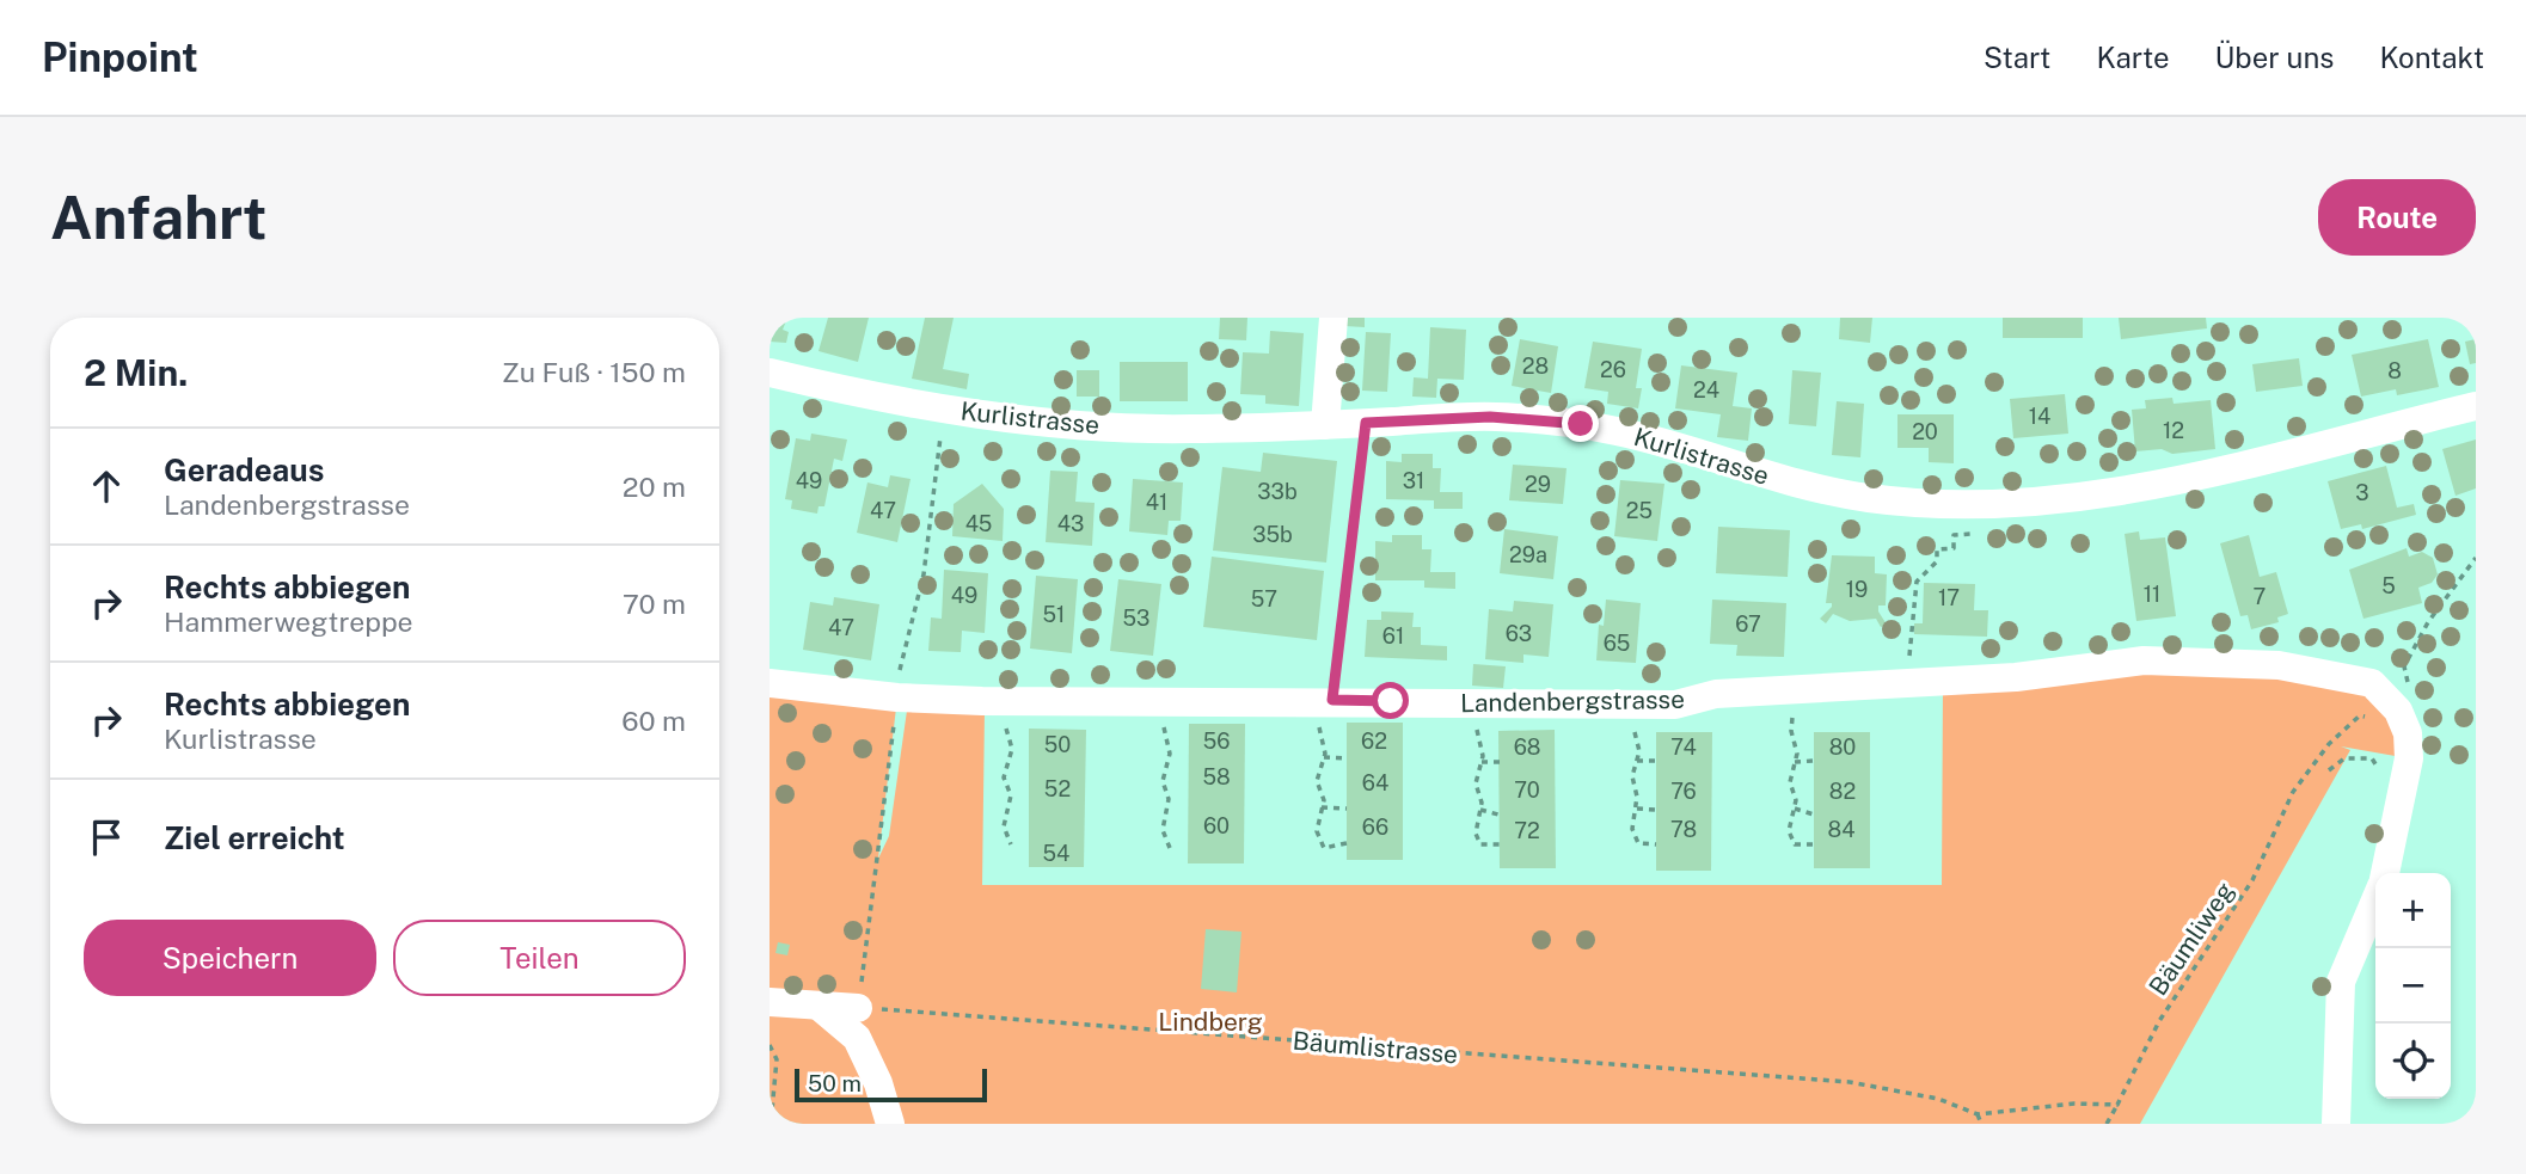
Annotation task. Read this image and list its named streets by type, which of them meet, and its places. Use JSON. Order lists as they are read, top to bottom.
{
  "streets": {
    "street": ["Kurlistrasse", "Landenbergstrasse"],
    "path": ["Bäumliweg", "Bäumlistrasse"]
  },
  "parks": ["Lindberg"],
  "house_numbers": [
    "28",
    "26",
    "8",
    "24",
    "14",
    "12",
    "20",
    "49",
    "31",
    "29",
    "33b",
    "3",
    "41",
    "47",
    "25",
    "45",
    "43",
    "35b",
    "29a",
    "5",
    "19",
    "11",
    "49",
    "7",
    "17",
    "57",
    "51",
    "53",
    "67",
    "47",
    "63",
    "61",
    "65",
    "56",
    "62",
    "50",
    "68",
    "74",
    "80",
    "58",
    "64",
    "52",
    "70",
    "76",
    "82",
    "60",
    "66",
    "78",
    "84",
    "72",
    "54"
  ],
  "scale_bar": "50 m",
  "page": {
    "header": "Pinpoint",
    "nav": [
      "Start",
      "Karte",
      "Über uns",
      "Kontakt"
    ],
    "buttons": [
      "Route",
      ["Speichern", "Teilen"]
    ],
    "title": "Anfahrt",
    "heading": ["2 Min.", "Zu Fuß · 150 m"],
    "list": [
      ["Geradeaus", "Landenbergstrasse", "20 m"],
      ["Rechts abbiegen", "Hammerwegtreppe", "70 m"],
      ["Rechts abbiegen", "Kurlistrasse", "60 m"],
      "Ziel erreicht"
    ],
    "map_buttons": ["+", "−"],
    "scale": "50 m"
  }
}
